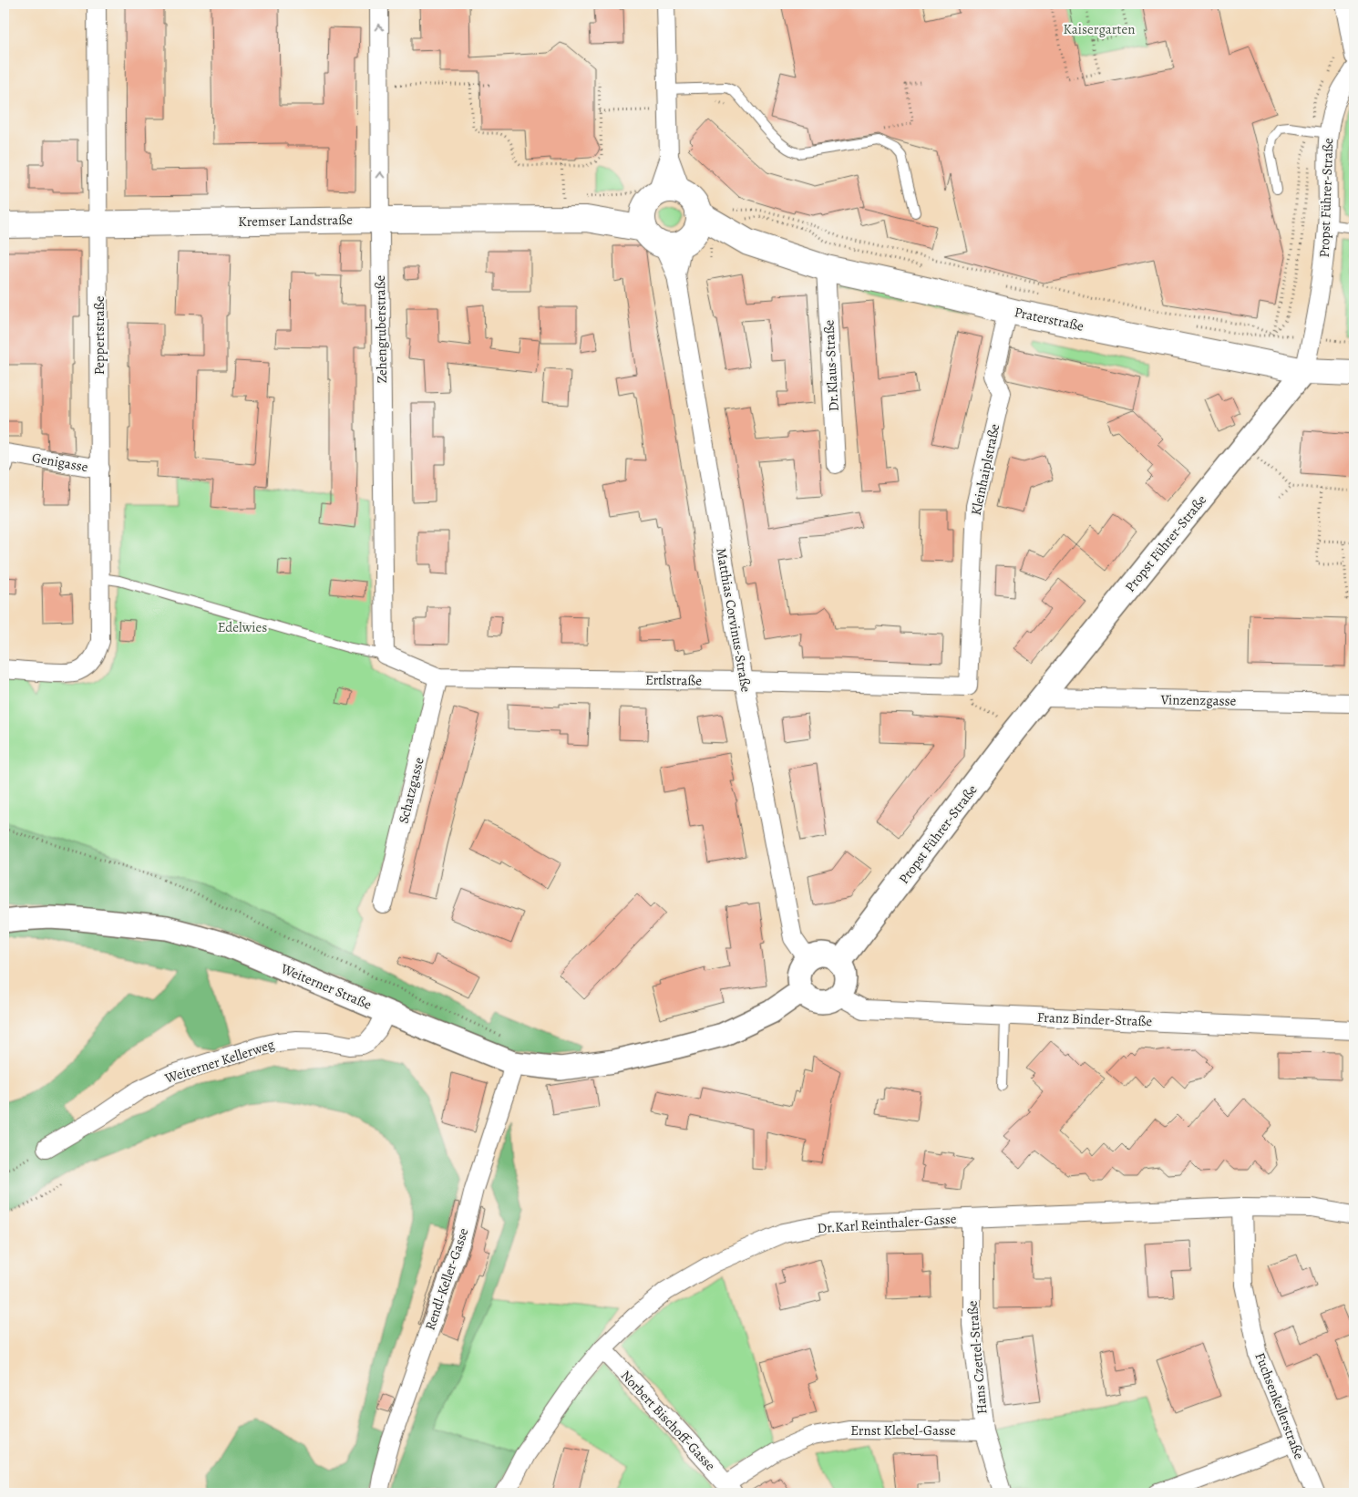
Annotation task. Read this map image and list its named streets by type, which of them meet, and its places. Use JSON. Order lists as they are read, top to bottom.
{
  "streets": {
    "main road": ["Kremser Landstraße", "Praterstraße"],
    "street": [
      "Propst Führer-Straße",
      "Zehengruberstraße",
      "Peppertstraße",
      "Dr.Klaus-Straße",
      "Genigasse",
      "Kleinhaiplstraße",
      "Matthias Corvinus-Straße",
      "Ertlstraße",
      "Vinzenzgasse",
      "Schatzgasse",
      "Weiterner Straße",
      "Franz Binder-Straße",
      "Weiterner Kellerweg",
      "Dr.Karl Reinthaler-Gasse",
      "Rendl-Keller-Gasse",
      "Hans Czettel-Straße",
      "Fuchsenkellerstraße",
      "Norbert Bischoff-Gasse",
      "Ernst Klebel-Gasse"
    ]
  },
  "crossings": [
    ["Propst Führer-Straße", "Praterstraße"],
    ["Propst Führer-Straße", "Matthias Corvinus-Straße"],
    ["Propst Führer-Straße", "Vinzenzgasse"],
    ["Propst Führer-Straße", "Weiterner Straße"],
    ["Propst Führer-Straße", "Franz Binder-Straße"],
    ["Kremser Landstraße", "Praterstraße"],
    ["Kremser Landstraße", "Zehengruberstraße"],
    ["Kremser Landstraße", "Peppertstraße"],
    ["Kremser Landstraße", "Matthias Corvinus-Straße"],
    ["Praterstraße", "Dr.Klaus-Straße"],
    ["Praterstraße", "Kleinhaiplstraße"],
    ["Praterstraße", "Matthias Corvinus-Straße"],
    ["Zehengruberstraße", "Ertlstraße"],
    ["Peppertstraße", "Genigasse"],
    ["Kleinhaiplstraße", "Ertlstraße"],
    ["Matthias Corvinus-Straße", "Ertlstraße"],
    ["Matthias Corvinus-Straße", "Weiterner Straße"],
    ["Matthias Corvinus-Straße", "Franz Binder-Straße"],
    ["Ertlstraße", "Schatzgasse"],
    ["Weiterner Straße", "Franz Binder-Straße"],
    ["Weiterner Straße", "Weiterner Kellerweg"],
    ["Weiterner Straße", "Rendl-Keller-Gasse"],
    ["Dr.Karl Reinthaler-Gasse", "Hans Czettel-Straße"],
    ["Dr.Karl Reinthaler-Gasse", "Fuchsenkellerstraße"],
    ["Dr.Karl Reinthaler-Gasse", "Norbert Bischoff-Gasse"],
    ["Hans Czettel-Straße", "Ernst Klebel-Gasse"],
    ["Norbert Bischoff-Gasse", "Ernst Klebel-Gasse"]
  ],
  "parks": ["Kaisergarten", "Edelwies"]
}
